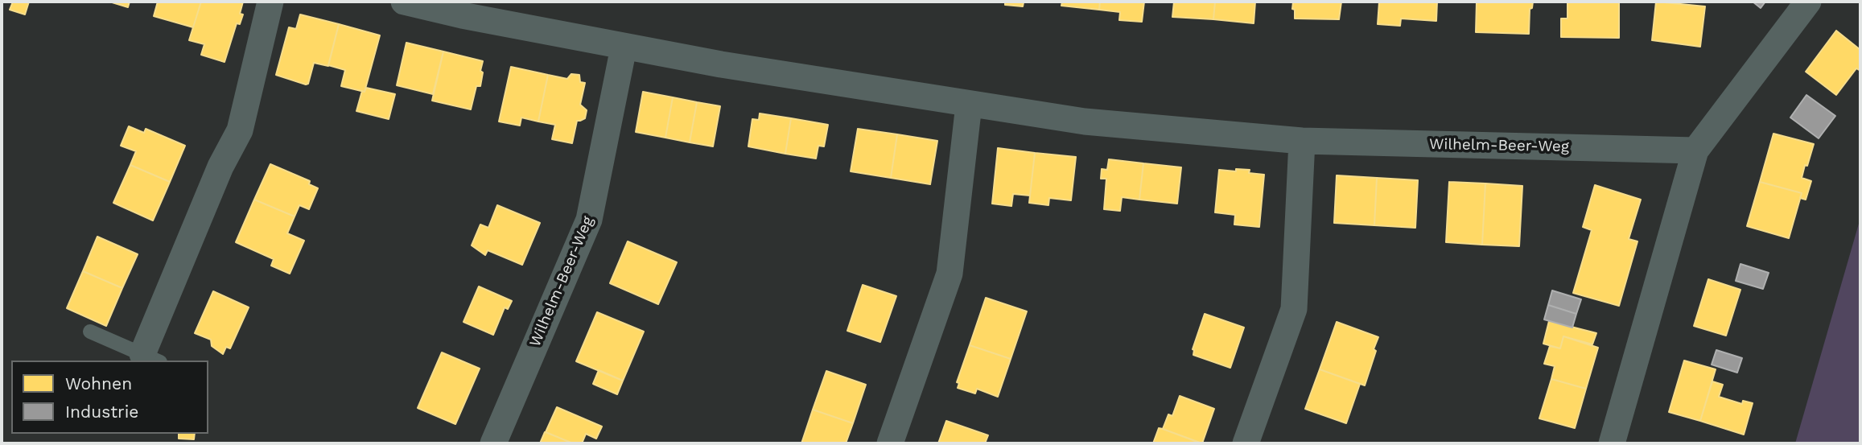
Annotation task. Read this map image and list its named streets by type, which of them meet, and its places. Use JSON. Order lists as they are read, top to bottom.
{
  "streets": {
    "street": ["Wilhelm-Beer-Weg"]
  },
  "legend": ["Wohnen", "Industrie"]
}
